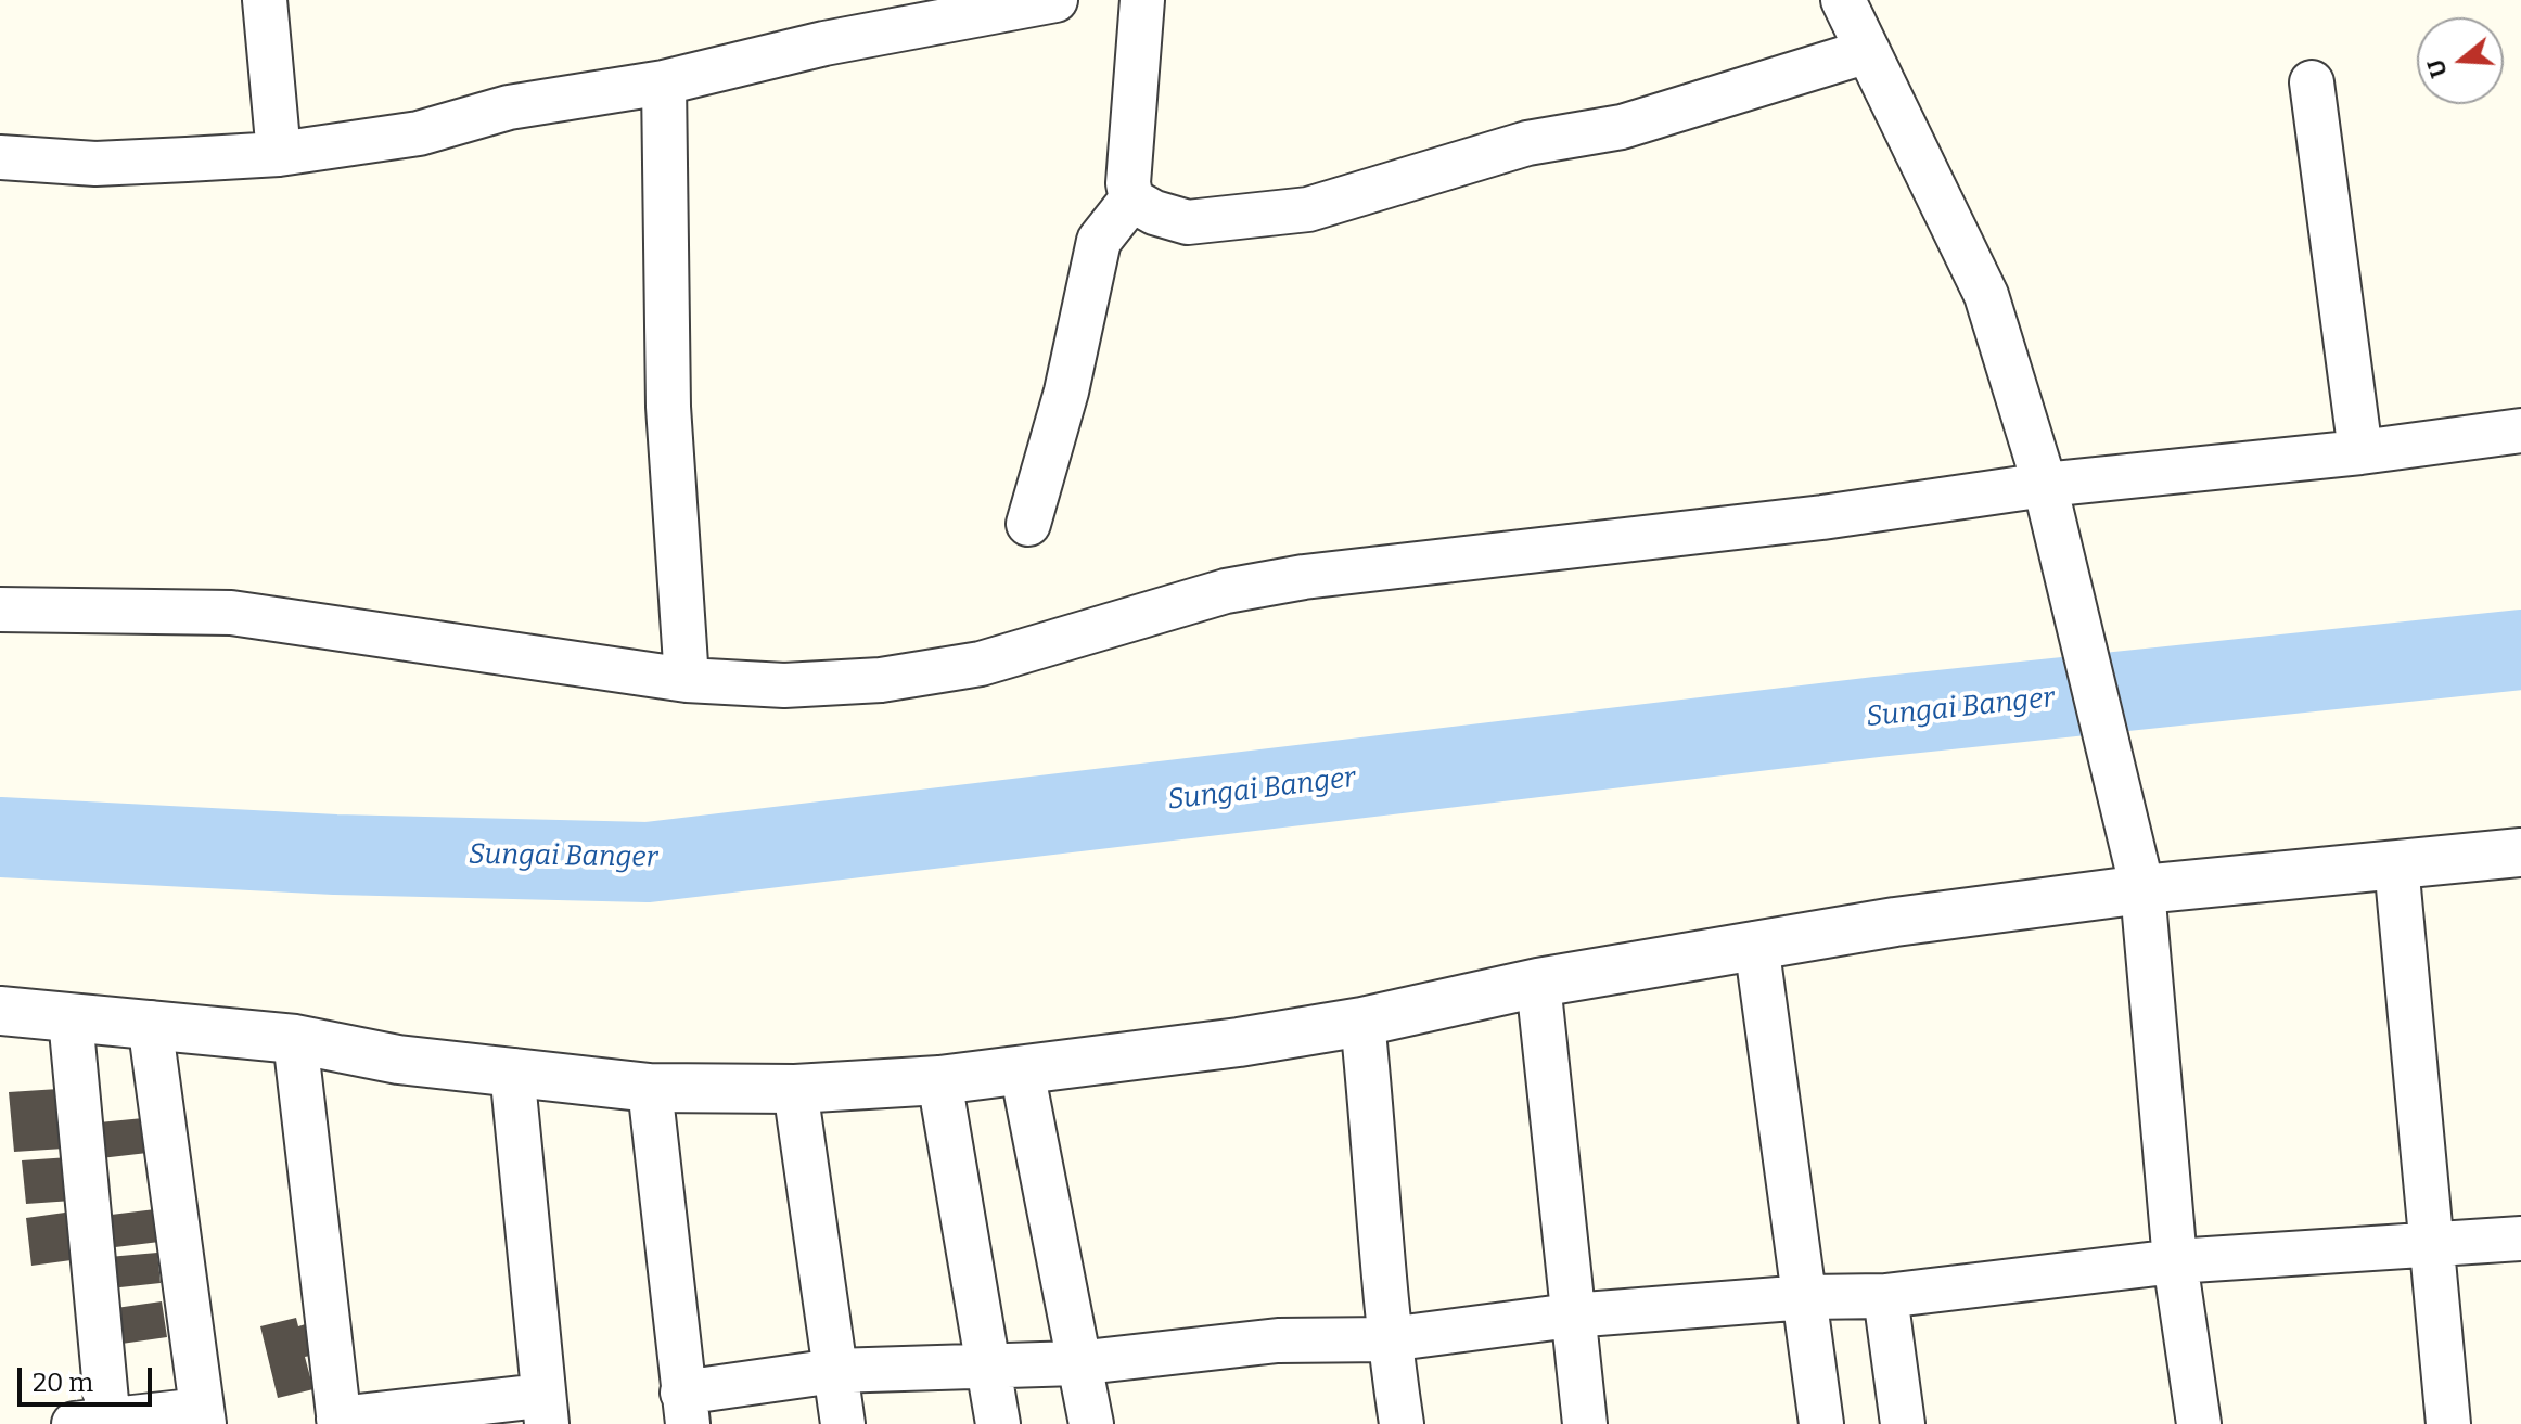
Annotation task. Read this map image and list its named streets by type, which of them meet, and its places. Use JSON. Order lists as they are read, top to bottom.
{
  "water": ["Sungai Banger"],
  "scale_bar": "20 m",
  "north": "left"
}
